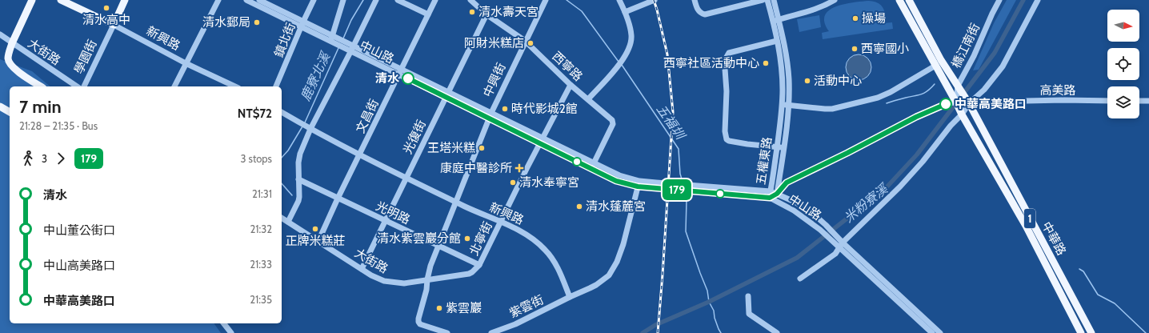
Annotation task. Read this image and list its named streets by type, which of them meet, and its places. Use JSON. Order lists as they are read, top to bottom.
{
  "streets": {
    "main road": [
      "新興路",
      "學園街",
      "1",
      "中華路"
    ],
    "street": [
      "鎮北街",
      "橋江南街",
      "大街路",
      "中山路",
      "西寧路",
      "中興街",
      "高美路",
      "文昌街",
      "光復街",
      "五權東路",
      "光明路",
      "北寧街",
      "紫雲街"
    ]
  },
  "crossings": [
    ["新興路", "學園街"],
    ["新興路", "中興街"],
    ["新興路", "文昌街"],
    ["新興路", "光復街"],
    ["新興路", "北寧街"],
    ["新興路", "紫雲街"],
    ["鎮北街", "中山路"],
    ["橋江南街", "高美路"],
    ["橋江南街", "1"],
    ["大街路", "中興街"],
    ["大街路", "文昌街"],
    ["大街路", "光復街"],
    ["大街路", "光明路"],
    ["大街路", "北寧街"],
    ["中山路", "西寧路"],
    ["中山路", "中興街"],
    ["中山路", "高美路"],
    ["中山路", "文昌街"],
    ["中山路", "光復街"],
    ["中山路", "五權東路"],
    ["中山路", "北寧街"],
    ["西寧路", "中興街"],
    ["西寧路", "光復街"],
    ["西寧路", "北寧街"],
    ["中興街", "光明路"],
    ["高美路", "五權東路"],
    ["高美路", "1"],
    ["高美路", "中華路"],
    ["文昌街", "光明路"],
    ["光復街", "光明路"],
    ["光明路", "北寧街"],
    ["1", "中華路"]
  ],
  "water": ["鹿寮北溪", "五福圳", "米粉寮溪"],
  "places": {
    "other": [
      "清水高中",
      "清水壽天宮",
      "操場",
      "清水郵局",
      "阿財米糕店",
      "西寧國小",
      "西寧社區活動中心",
      "清水",
      "活動中心",
      "中華高美路口",
      "時代影城2館",
      "王塔米糕",
      "清水奉寧宮",
      "清水蓬麓宮",
      "正牌米糕莊",
      "清水紫雲巖分館",
      "紫雲巖"
    ],
    "health": ["康庭中醫診所"]
  },
  "lines": ["bus line 179"],
  "north": "right",
  "page": {
    "on_map": "179",
    "heading": ["7 min", "21:28 – 21:35 · Bus", "NT$72"],
    "legs": ["3", "179", "3 stops"],
    "list": [
      {
        "name": "清水",
        "value": "21:31"
      },
      {
        "name": "中山董公街口",
        "value": "21:32"
      },
      {
        "name": "中山高美路口",
        "value": "21:33"
      },
      {
        "name": "中華高美路口",
        "value": "21:35"
      }
    ]
  }
}
